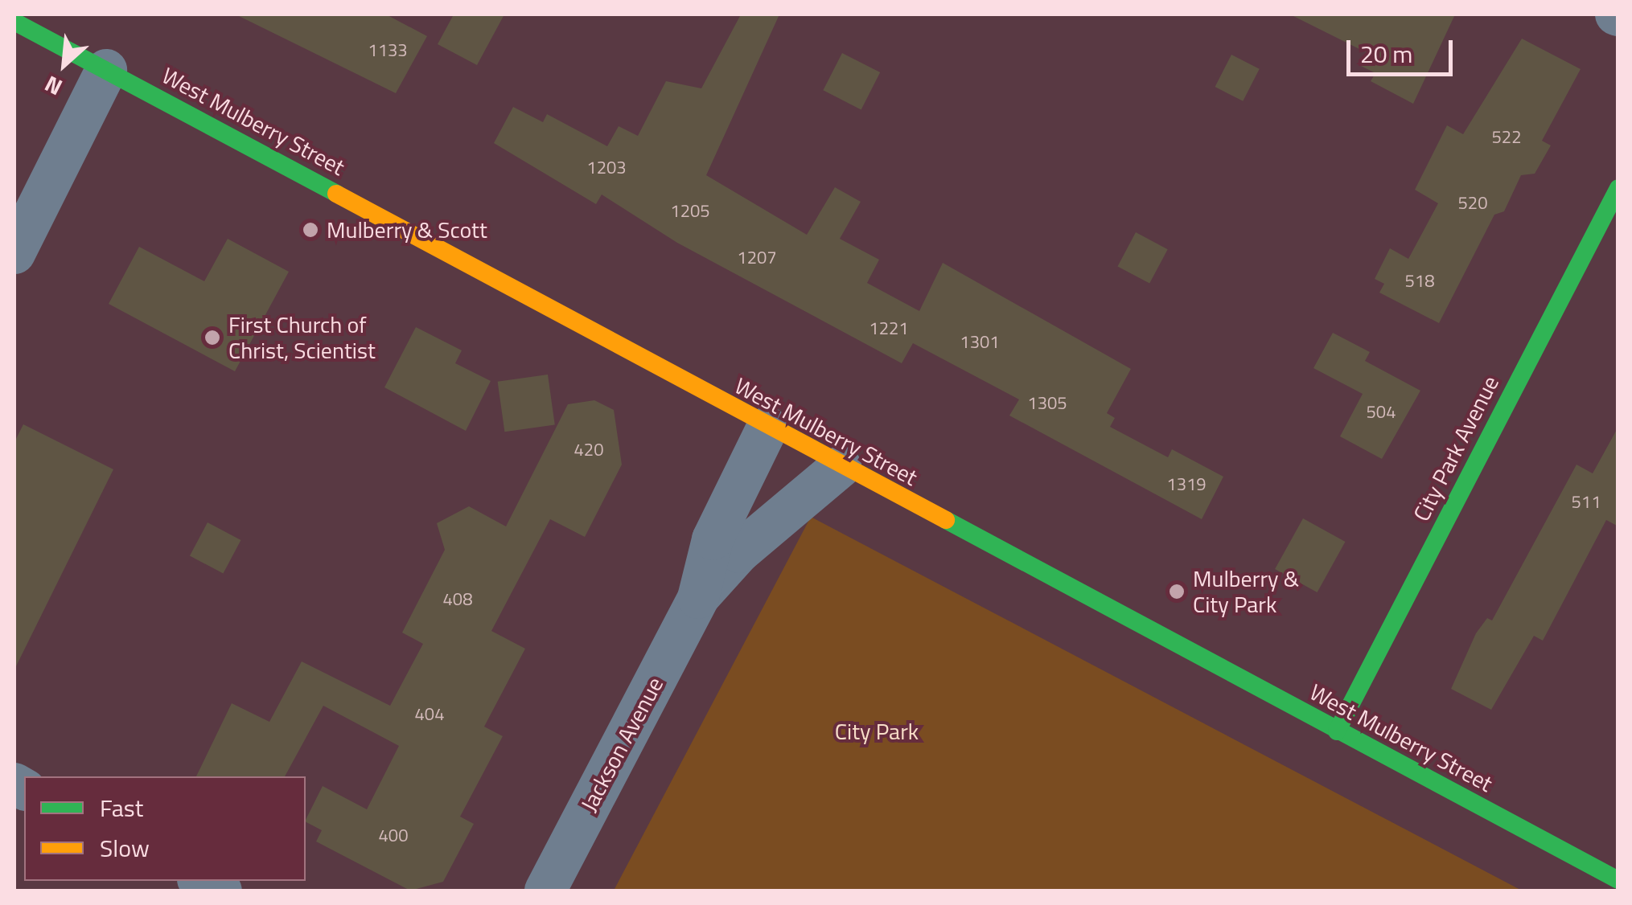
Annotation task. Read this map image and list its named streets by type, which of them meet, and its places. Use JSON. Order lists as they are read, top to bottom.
{
  "streets": {
    "main road": ["West Mulberry Street", "City Park Avenue"],
    "street": ["Jackson Avenue"]
  },
  "crossings": [
    ["West Mulberry Street", "City Park Avenue"],
    ["West Mulberry Street", "Jackson Avenue"]
  ],
  "parks": ["City Park"],
  "places": ["Mulberry & Scott", "First Church of Christ, Scientist", "Mulberry & City Park"],
  "house_numbers": [
    "1133",
    "522",
    "1203",
    "520",
    "1205",
    "1207",
    "518",
    "1221",
    "1301",
    "1305",
    "504",
    "420",
    "1319",
    "511",
    "408",
    "404",
    "400"
  ],
  "legend": ["Fast", "Slow"],
  "scale_bar": "20 m",
  "north": "bottom left"
}
